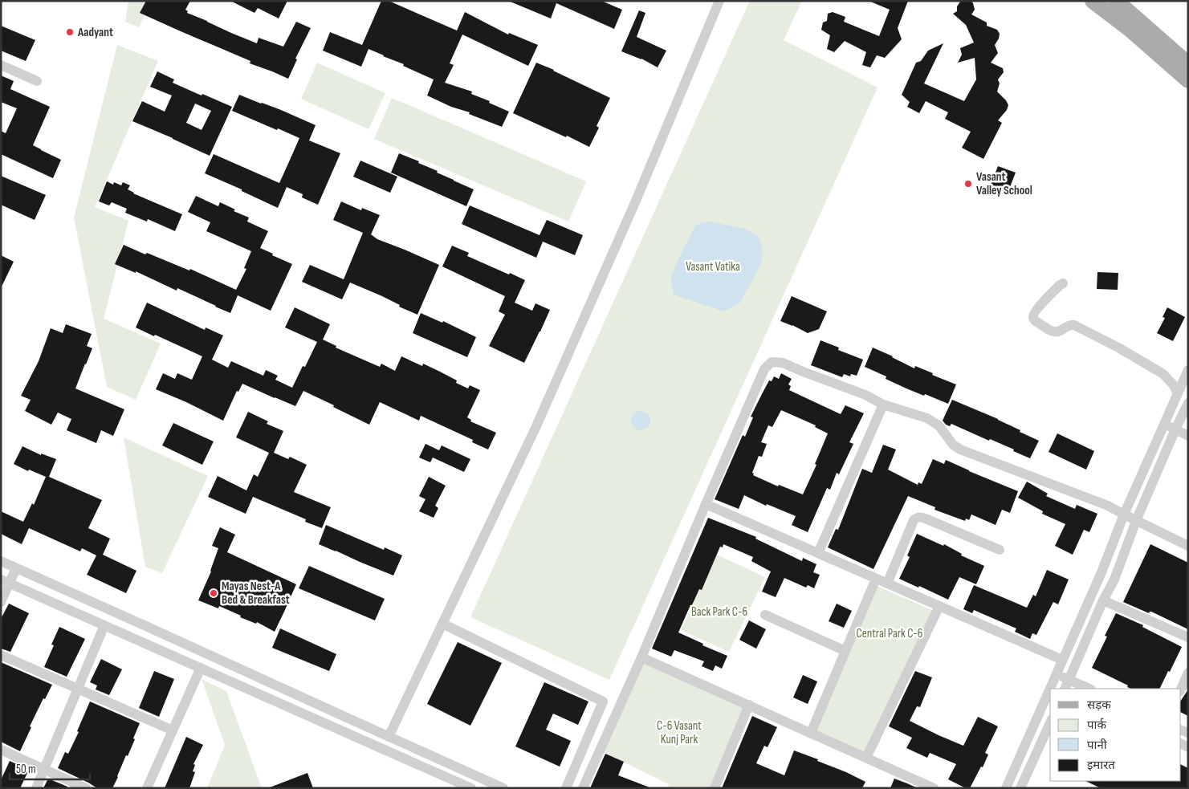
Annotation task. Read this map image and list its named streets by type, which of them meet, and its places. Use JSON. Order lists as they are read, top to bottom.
{
  "parks": [
    "Vasant Vatika",
    "Back Park C-6",
    "Central Park C-6",
    "C-6 Vasant Kunj Park"
  ],
  "places": ["Aadyant", "Vasant Valley School", "Mayas Nest-A Bed & Breakfast"],
  "legend": [
    "सड़क",
    "पार्क",
    "पानी",
    "इमारत"
  ],
  "scale_bar": "50 m"
}
